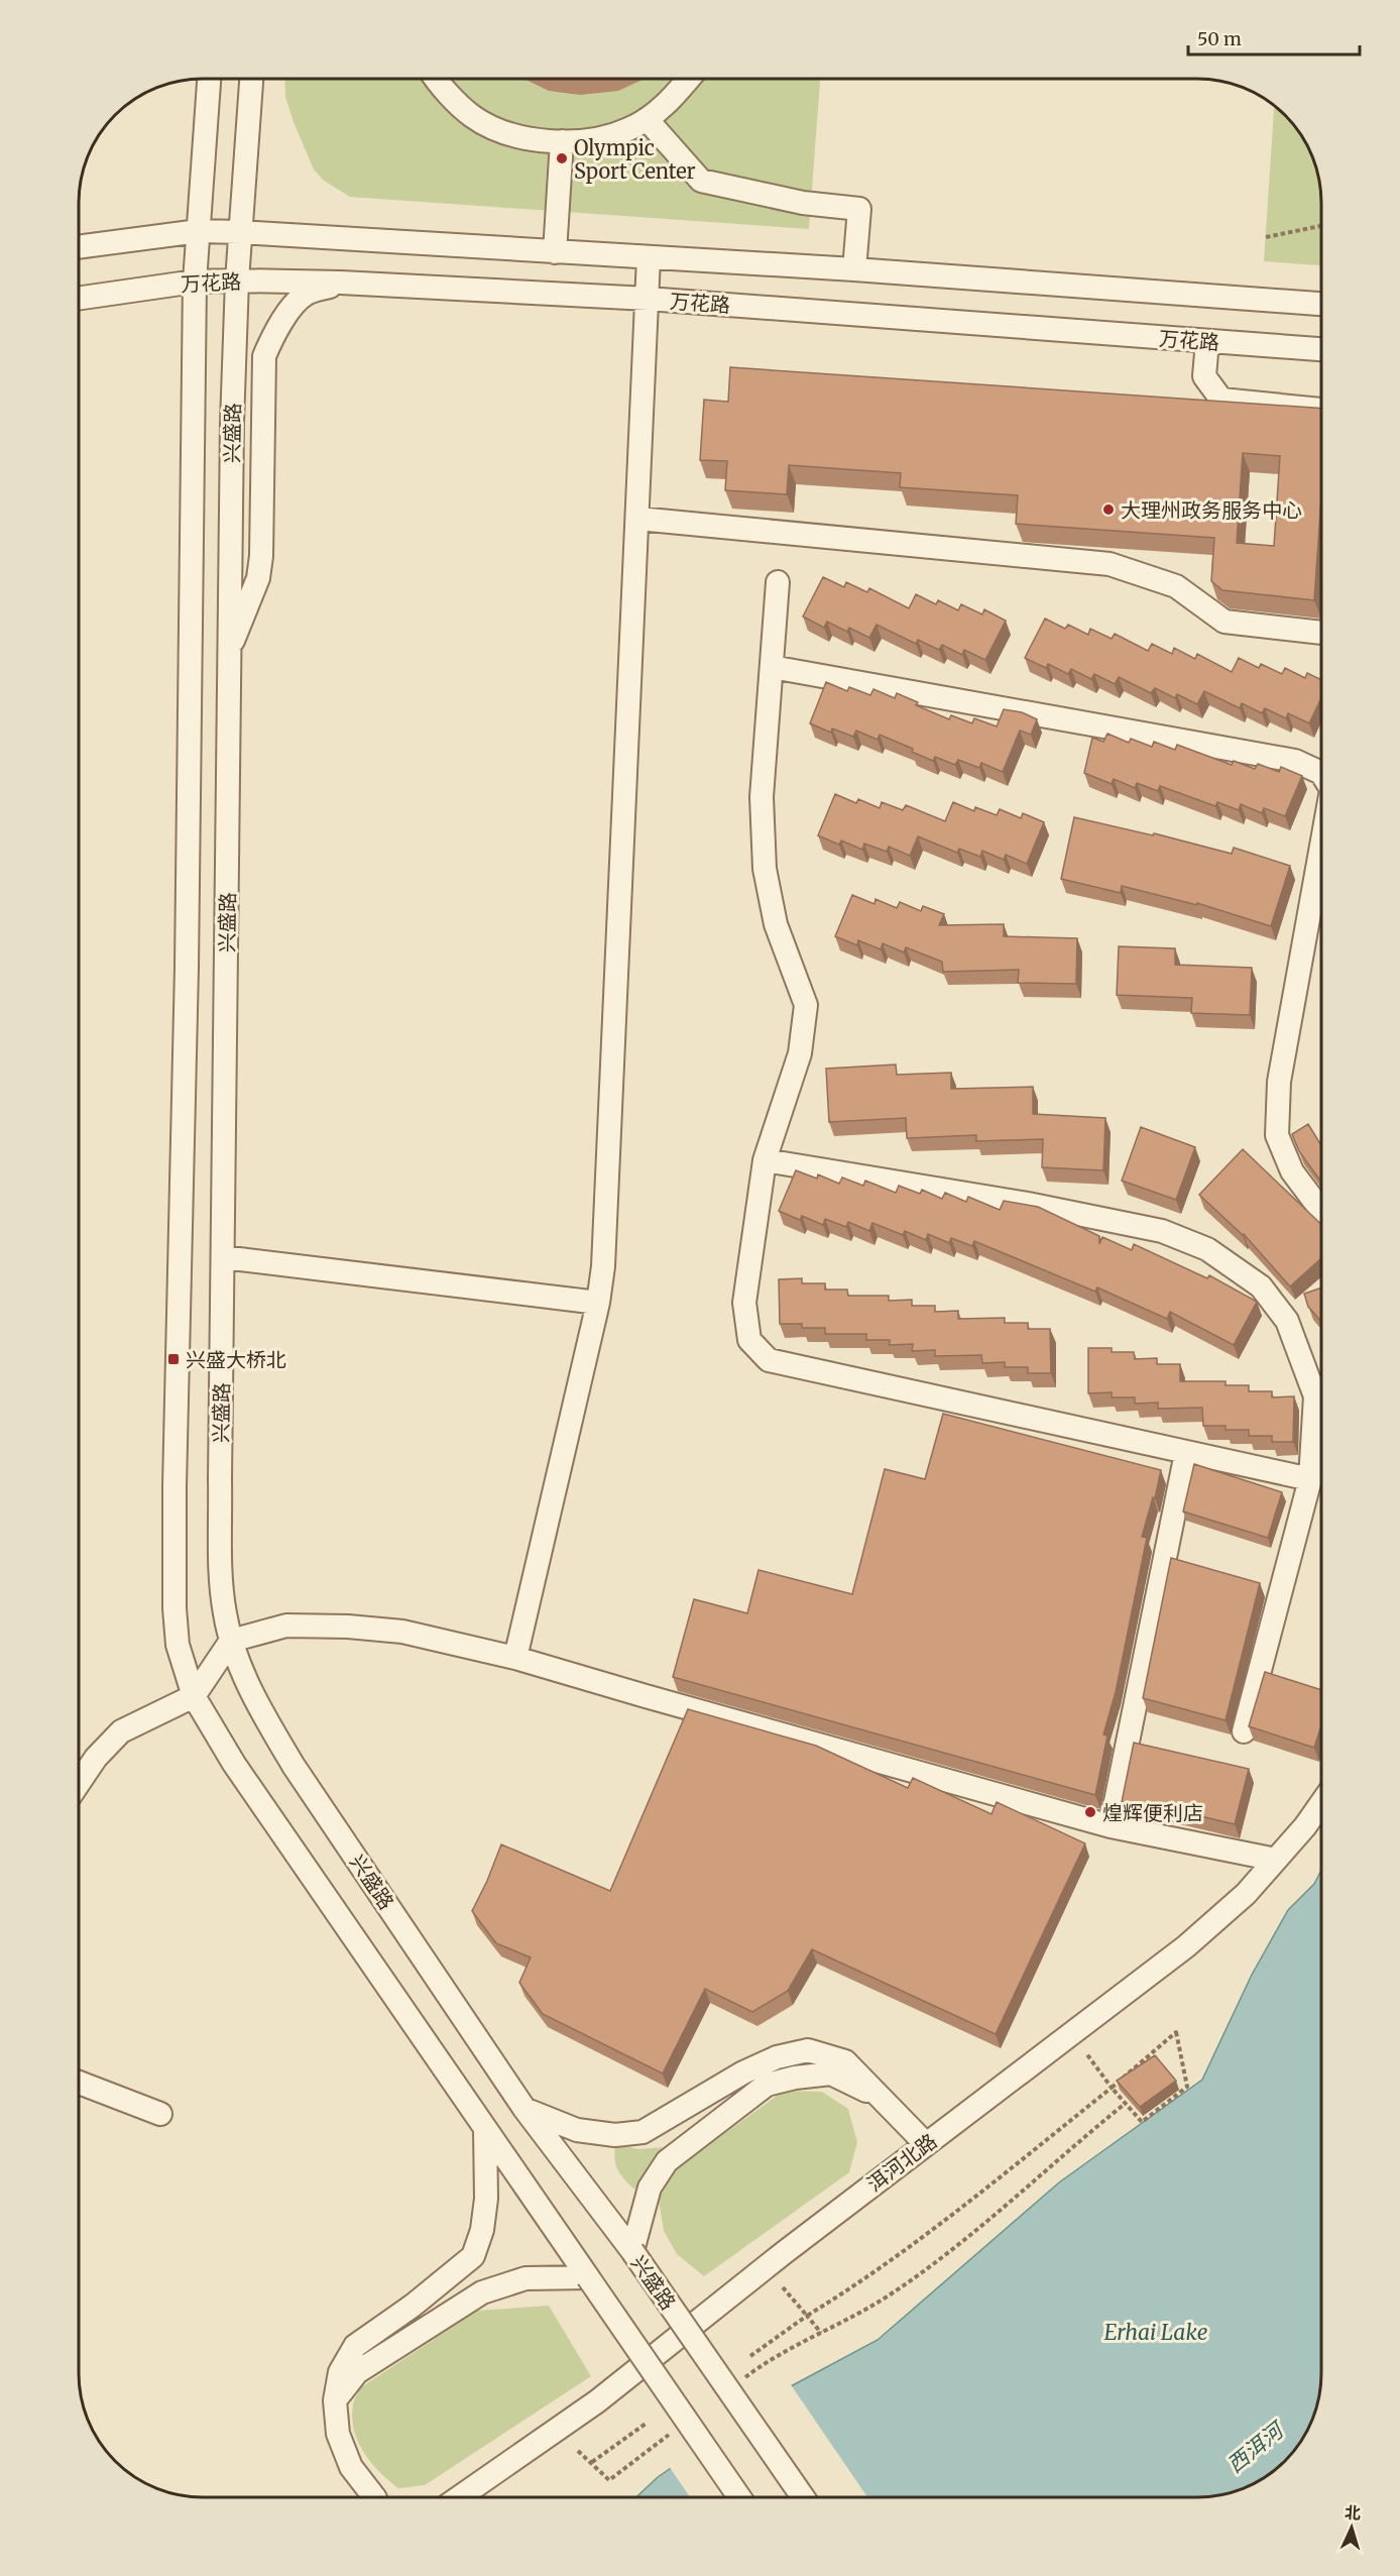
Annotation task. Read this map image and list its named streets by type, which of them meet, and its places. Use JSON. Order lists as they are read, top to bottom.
{
  "streets": {
    "street": ["万花路", "兴盛路", "洱河北路"]
  },
  "crossings": [
    ["万花路", "兴盛路"]
  ],
  "water": ["Erhai Lake", "西洱河"],
  "places": {
    "other": ["Olympic Sport Center", "大理州政务服务中心", "煌辉便利店"],
    "transit": ["兴盛大桥北"]
  },
  "scale_bar": "50 m",
  "north": "top"
}
